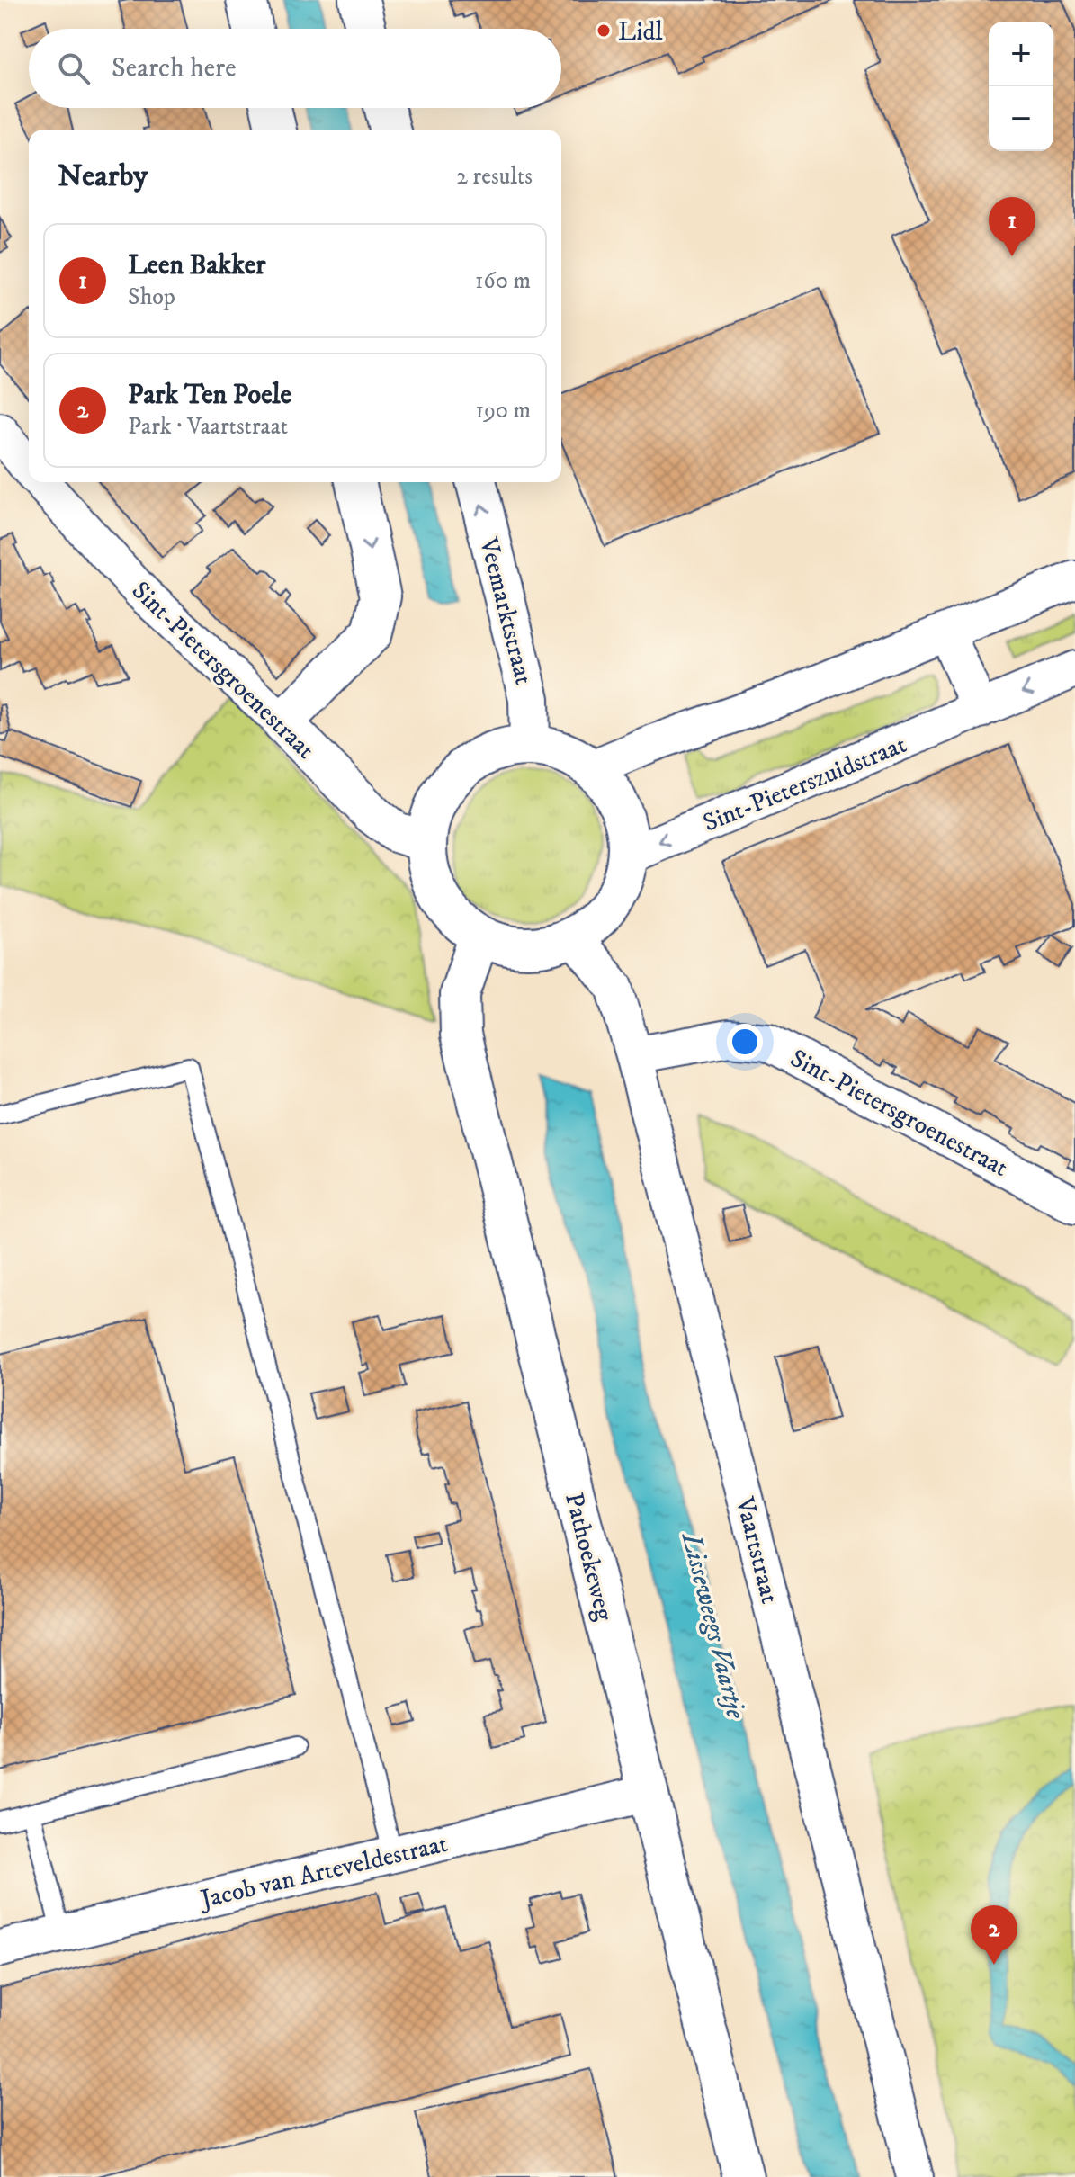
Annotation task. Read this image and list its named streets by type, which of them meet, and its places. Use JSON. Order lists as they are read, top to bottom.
{
  "streets": {
    "main road": ["Veemarktstraat", "Sint-Pietersgroenestraat", "Pathoekeweg"],
    "street": ["Sint-Pieterszuidstraat", "Vaartstraat", "Jacob van Arteveldestraat"]
  },
  "crossings": [
    ["Veemarktstraat", "Sint-Pietersgroenestraat"],
    ["Veemarktstraat", "Sint-Pieterszuidstraat"],
    ["Veemarktstraat", "Vaartstraat"],
    ["Veemarktstraat", "Pathoekeweg"],
    ["Sint-Pietersgroenestraat", "Sint-Pieterszuidstraat"],
    ["Sint-Pietersgroenestraat", "Vaartstraat"],
    ["Sint-Pietersgroenestraat", "Pathoekeweg"],
    ["Sint-Pieterszuidstraat", "Vaartstraat"],
    ["Sint-Pieterszuidstraat", "Pathoekeweg"],
    ["Vaartstraat", "Pathoekeweg"],
    ["Pathoekeweg", "Jacob van Arteveldestraat"]
  ],
  "one_way": ["Veemarktstraat"],
  "water": ["Lisseweegs Vaartje"],
  "places": ["Lidl"],
  "page": {
    "map_buttons": ["+", "−"],
    "search": "Search here",
    "heading": ["Nearby", "2 results"],
    "pins": ["1", "2"],
    "list": [
      {
        "mark": "1",
        "name": "Leen Bakker",
        "note": "Shop",
        "value": "160 m"
      },
      {
        "mark": "2",
        "name": "Park Ten Poele",
        "note": "Park · Vaartstraat",
        "value": "190 m"
      }
    ]
  }
}
